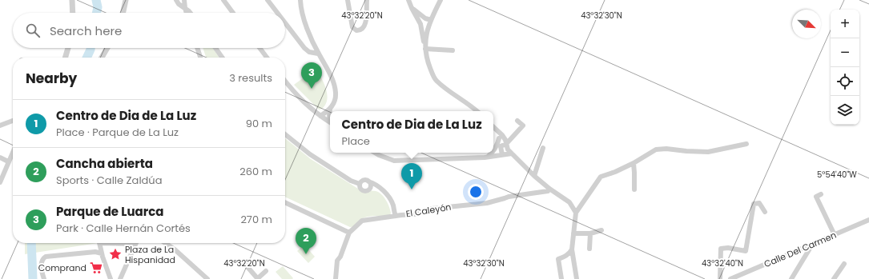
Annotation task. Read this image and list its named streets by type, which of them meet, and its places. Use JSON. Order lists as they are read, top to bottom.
{
  "streets": {
    "street": ["El Caleyón", "Calle Del Carmen"]
  },
  "places": {
    "place": ["Plaza de La Hispanidad"],
    "supermarket": ["Comprand"]
  },
  "north": "bottom right",
  "page": {
    "map_buttons": ["+", "−"],
    "search": "Search here",
    "heading": ["Nearby", "3 results"],
    "pins": ["3", "1", "2"],
    "list": [
      {
        "mark": "1",
        "name": "Centro de Dia de La Luz",
        "note": "Place · Parque de La Luz",
        "value": "90 m"
      },
      {
        "mark": "2",
        "name": "Cancha abierta",
        "note": "Sports · Calle Zaldúa",
        "value": "260 m"
      },
      {
        "mark": "3",
        "name": "Parque de Luarca",
        "note": "Park · Calle Hernán Cortés",
        "value": "270 m"
      }
    ],
    "popup": ["Centro de Dia de La Luz", "Place"]
  },
  "coordinates": [
    "43°32'20\"N",
    "43°32'30\"N",
    "5°54'40\"W",
    "43°32'40\"N"
  ]
}
